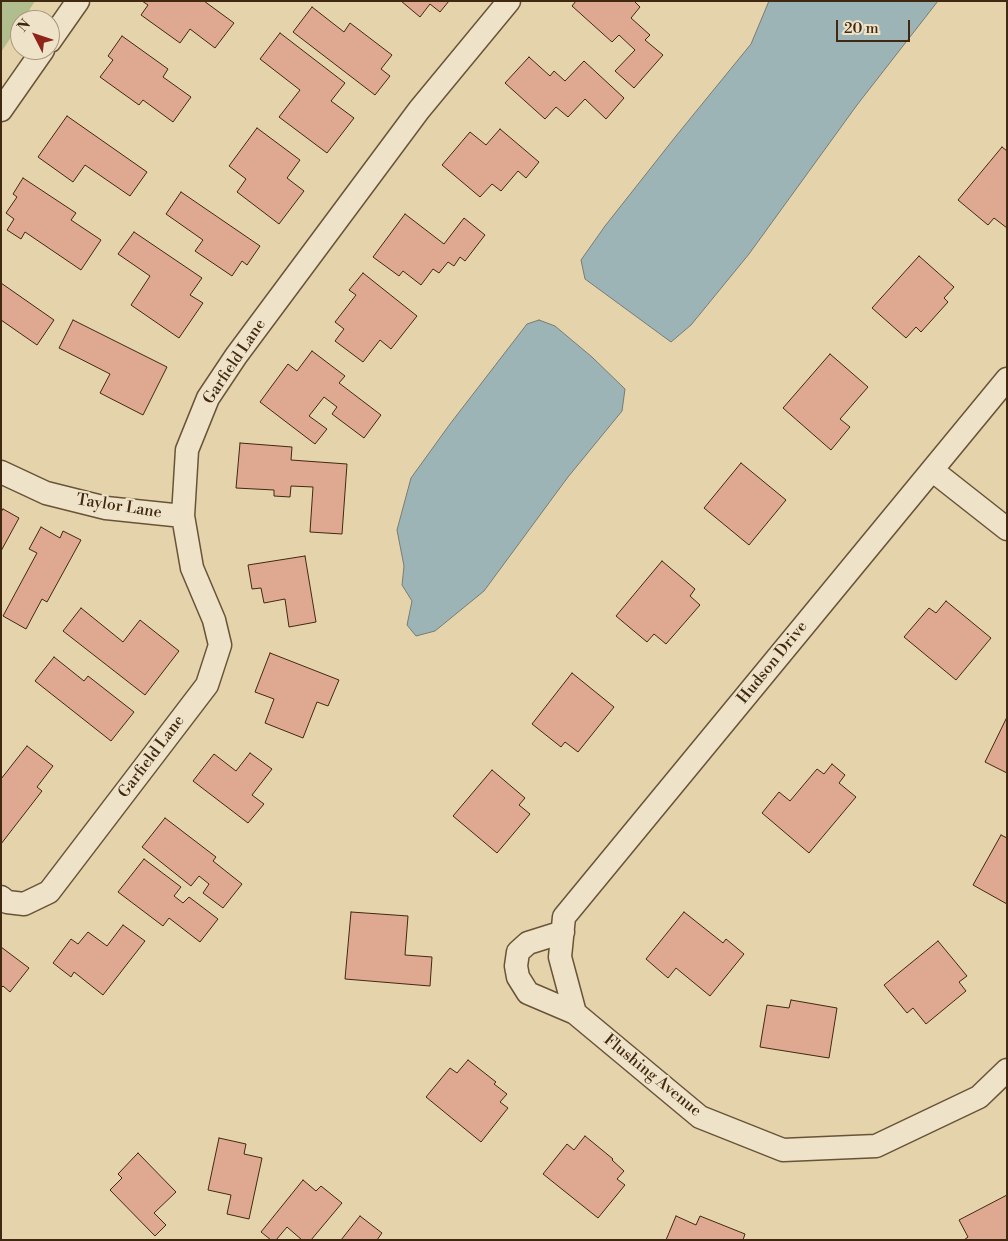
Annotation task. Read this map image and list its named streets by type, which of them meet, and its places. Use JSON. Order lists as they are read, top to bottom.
{
  "streets": {
    "street": [
      "Garfield Lane",
      "Taylor Lane",
      "Hudson Drive",
      "Flushing Avenue"
    ]
  },
  "crossings": [
    ["Garfield Lane", "Taylor Lane"],
    ["Hudson Drive", "Flushing Avenue"]
  ],
  "scale_bar": "20 m",
  "north": "top left"
}
